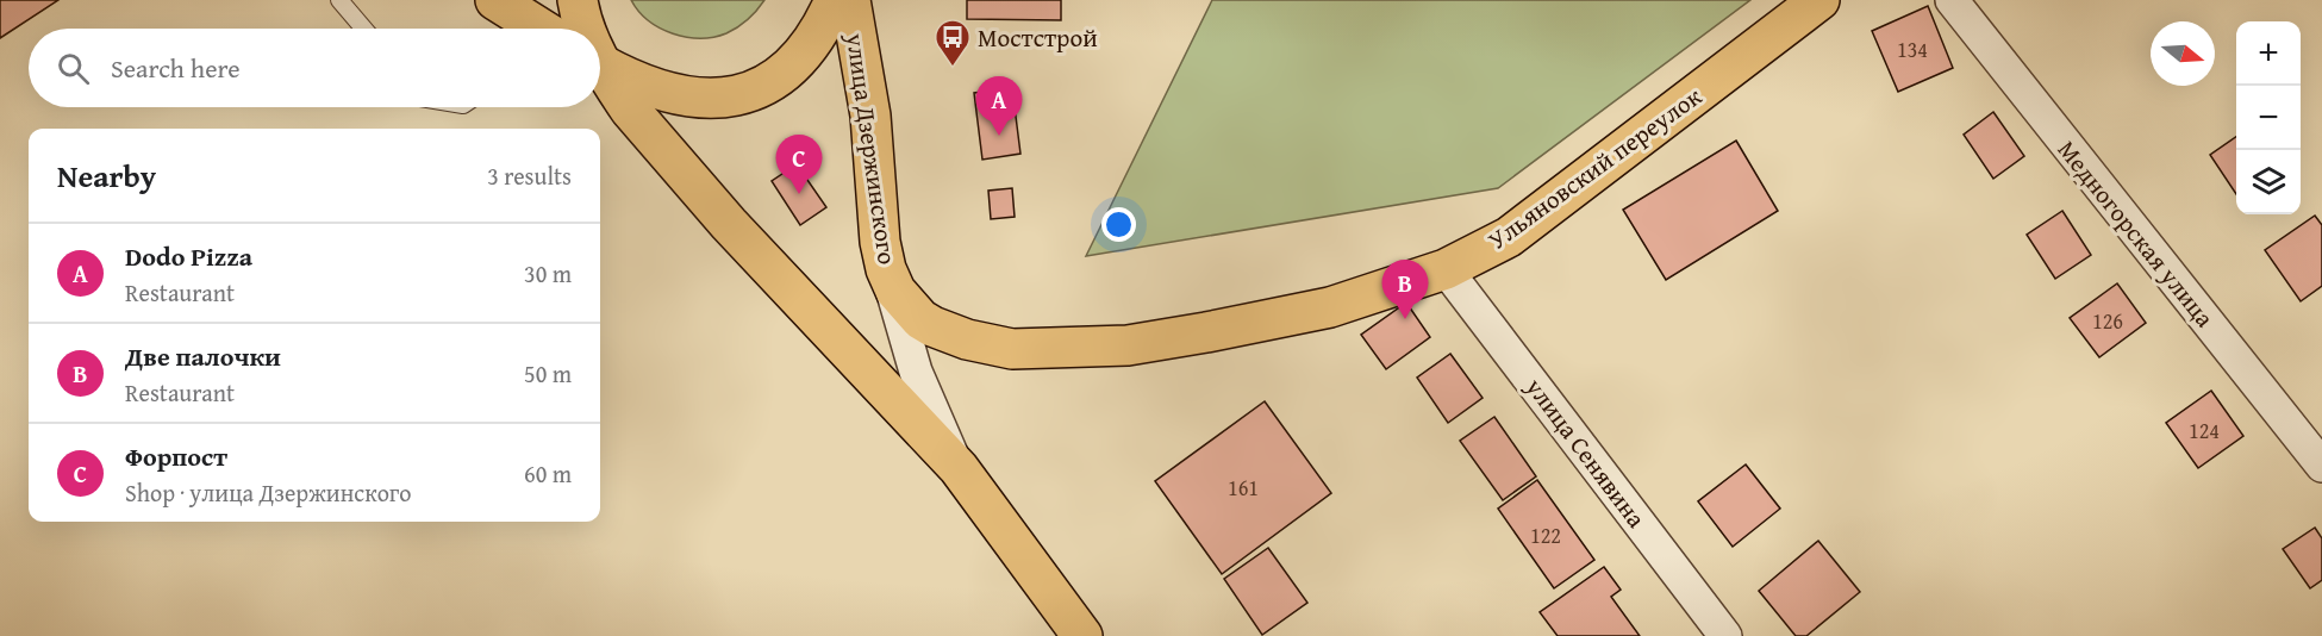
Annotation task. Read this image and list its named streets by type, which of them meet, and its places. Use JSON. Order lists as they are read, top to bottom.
{
  "streets": {
    "main road": ["улица Дзержинского", "Ульяновский переулок"],
    "street": ["Медногорская улица", "улица Сенявина"]
  },
  "crossings": [
    ["улица Дзержинского", "Ульяновский переулок"],
    ["Ульяновский переулок", "улица Сенявина"]
  ],
  "places": {
    "bus stop": ["Мостстрой"]
  },
  "house_numbers": [
    "134",
    "126",
    "124",
    "161",
    "122"
  ],
  "north": "right",
  "page": {
    "map_buttons": ["+", "−"],
    "search": "Search here",
    "pins": ["A", "C", "B"],
    "heading": ["Nearby", "3 results"],
    "list": [
      {
        "mark": "A",
        "name": "Dodo Pizza",
        "note": "Restaurant",
        "value": "30 m"
      },
      {
        "mark": "B",
        "name": "Две палочки",
        "note": "Restaurant",
        "value": "50 m"
      },
      {
        "mark": "C",
        "name": "Форпост",
        "note": "Shop · улица Дзержинского",
        "value": "60 m"
      }
    ]
  }
}
